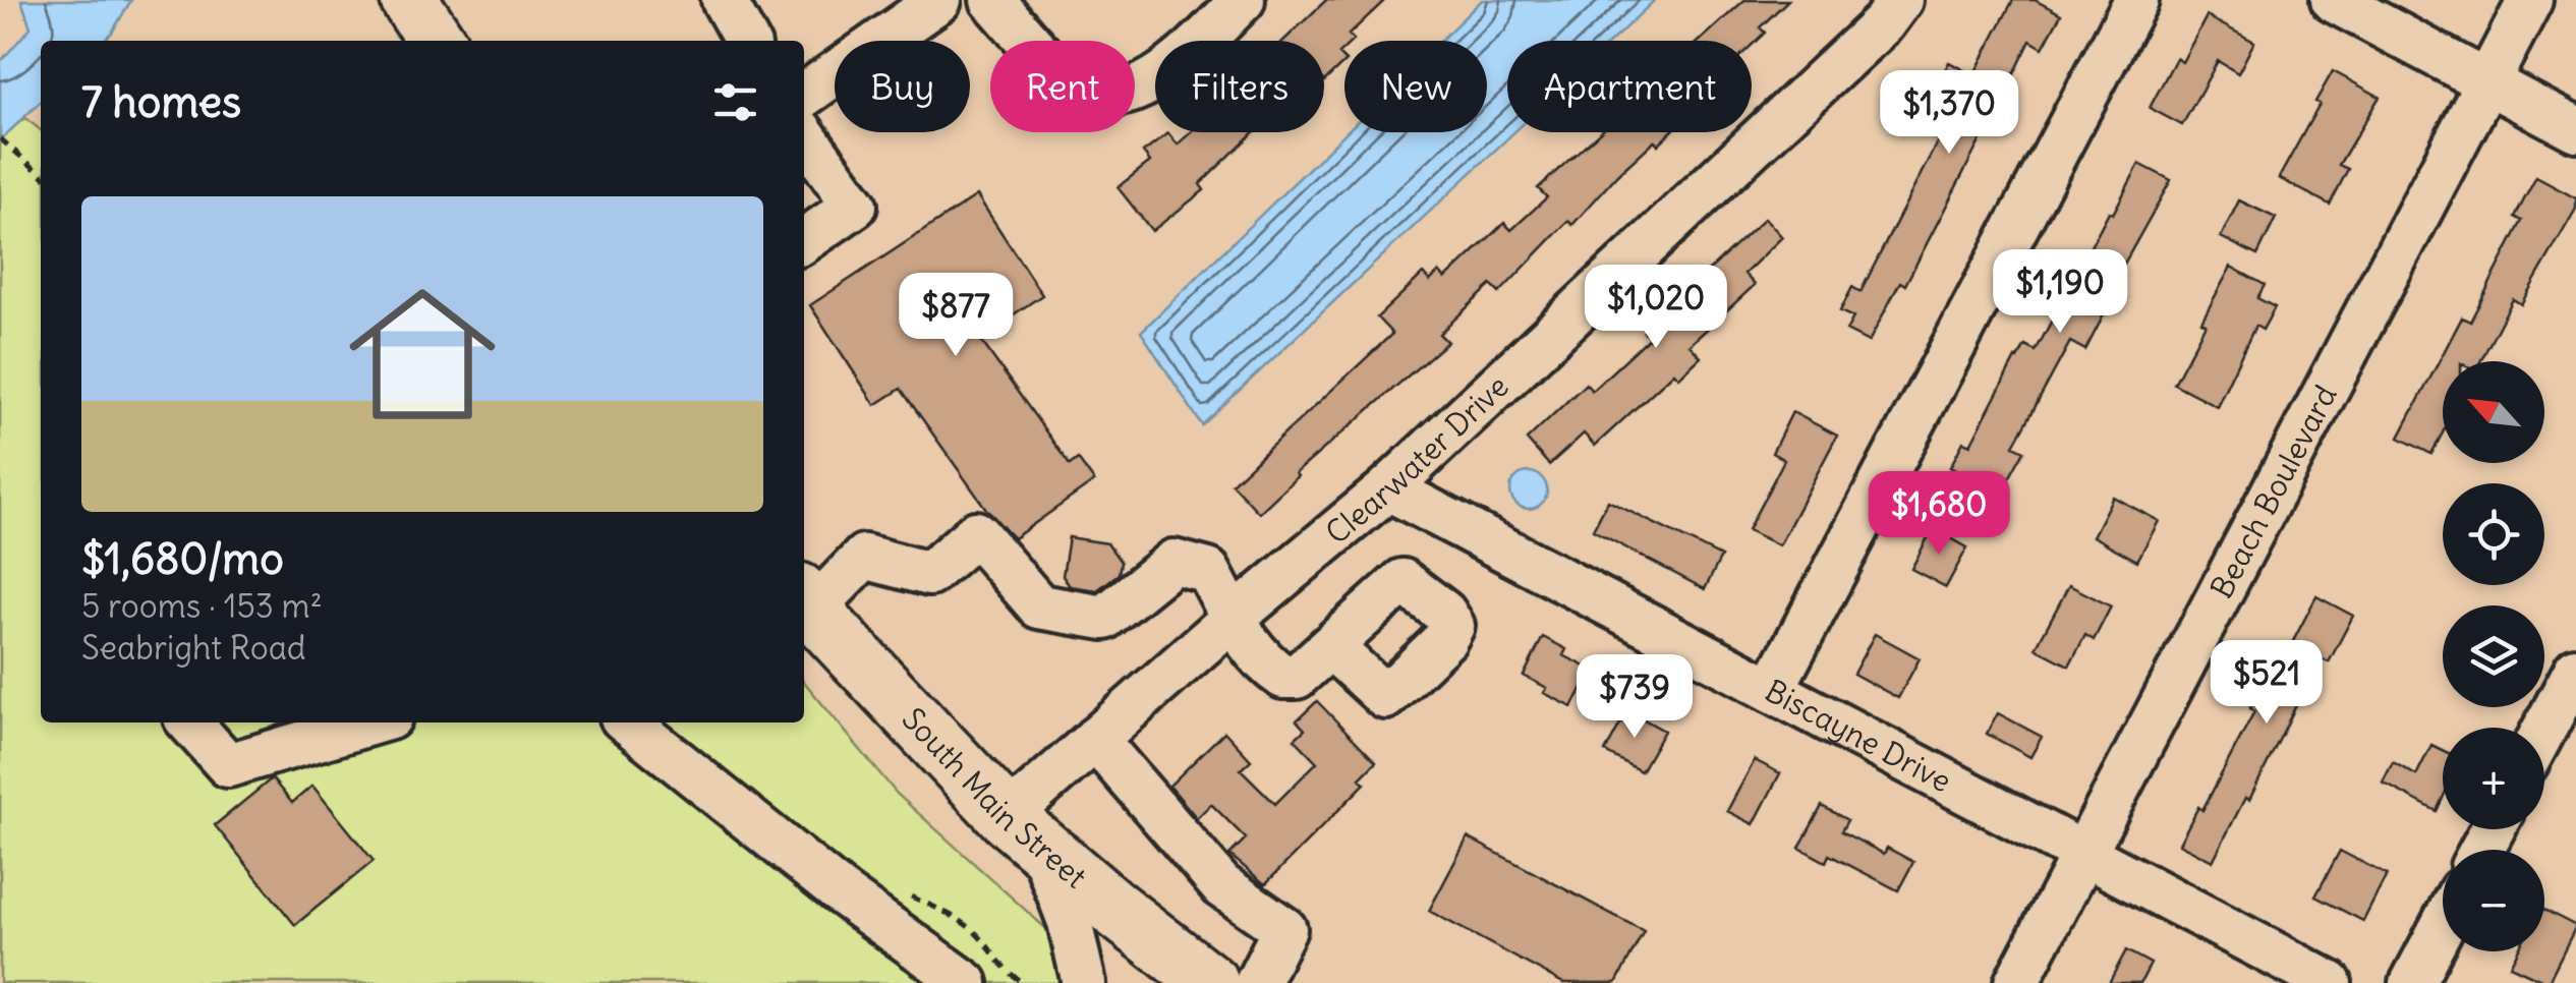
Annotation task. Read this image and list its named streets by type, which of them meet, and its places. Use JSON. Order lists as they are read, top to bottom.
{
  "streets": {
    "highway": ["South Main Street"],
    "street": ["Clearwater Drive", "Beach Boulevard", "Biscayne Drive"]
  },
  "crossings": [
    ["Clearwater Drive", "Biscayne Drive"],
    ["Clearwater Drive", "South Main Street"],
    ["Beach Boulevard", "Biscayne Drive"]
  ],
  "north": "top left",
  "page": {
    "chip": [
      "Buy",
      "Rent",
      "Filters",
      "New",
      "Apartment"
    ],
    "heading": "7 homes",
    "price": [
      "$1,370",
      "$1,190",
      "$1,020",
      "$877",
      "$1,680",
      "$521",
      "$739"
    ],
    "list": [
      {
        "name": "$1,680/mo",
        "note": "5 rooms · 153 m² · Seabright Road"
      }
    ],
    "map_buttons": ["+", "−"]
  }
}
